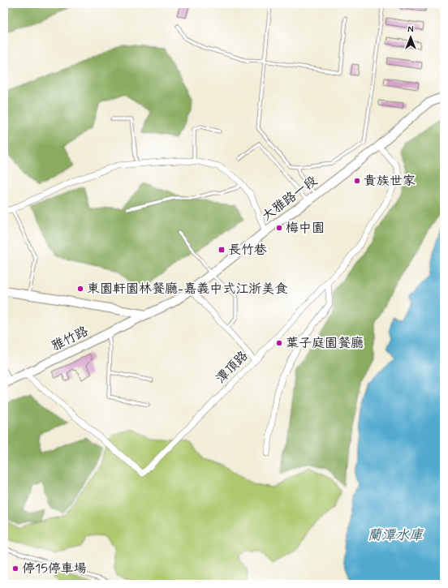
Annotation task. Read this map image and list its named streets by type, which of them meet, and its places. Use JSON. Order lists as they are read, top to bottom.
{
  "streets": {
    "main road": ["大雅路一段", "雅竹路"],
    "street": ["潭頂路"]
  },
  "crossings": [
    ["大雅路一段", "雅竹路"],
    ["大雅路一段", "潭頂路"],
    ["雅竹路", "潭頂路"]
  ],
  "water": ["蘭潭水庫"],
  "places": {
    "other": [
      "貴族世家",
      "梅中園",
      "東園軒園林餐廳-嘉義中式江浙美食",
      "葉子庭園餐廳",
      "停15停車場"
    ],
    "transit": ["長竹巷"]
  },
  "north": "top"
}
